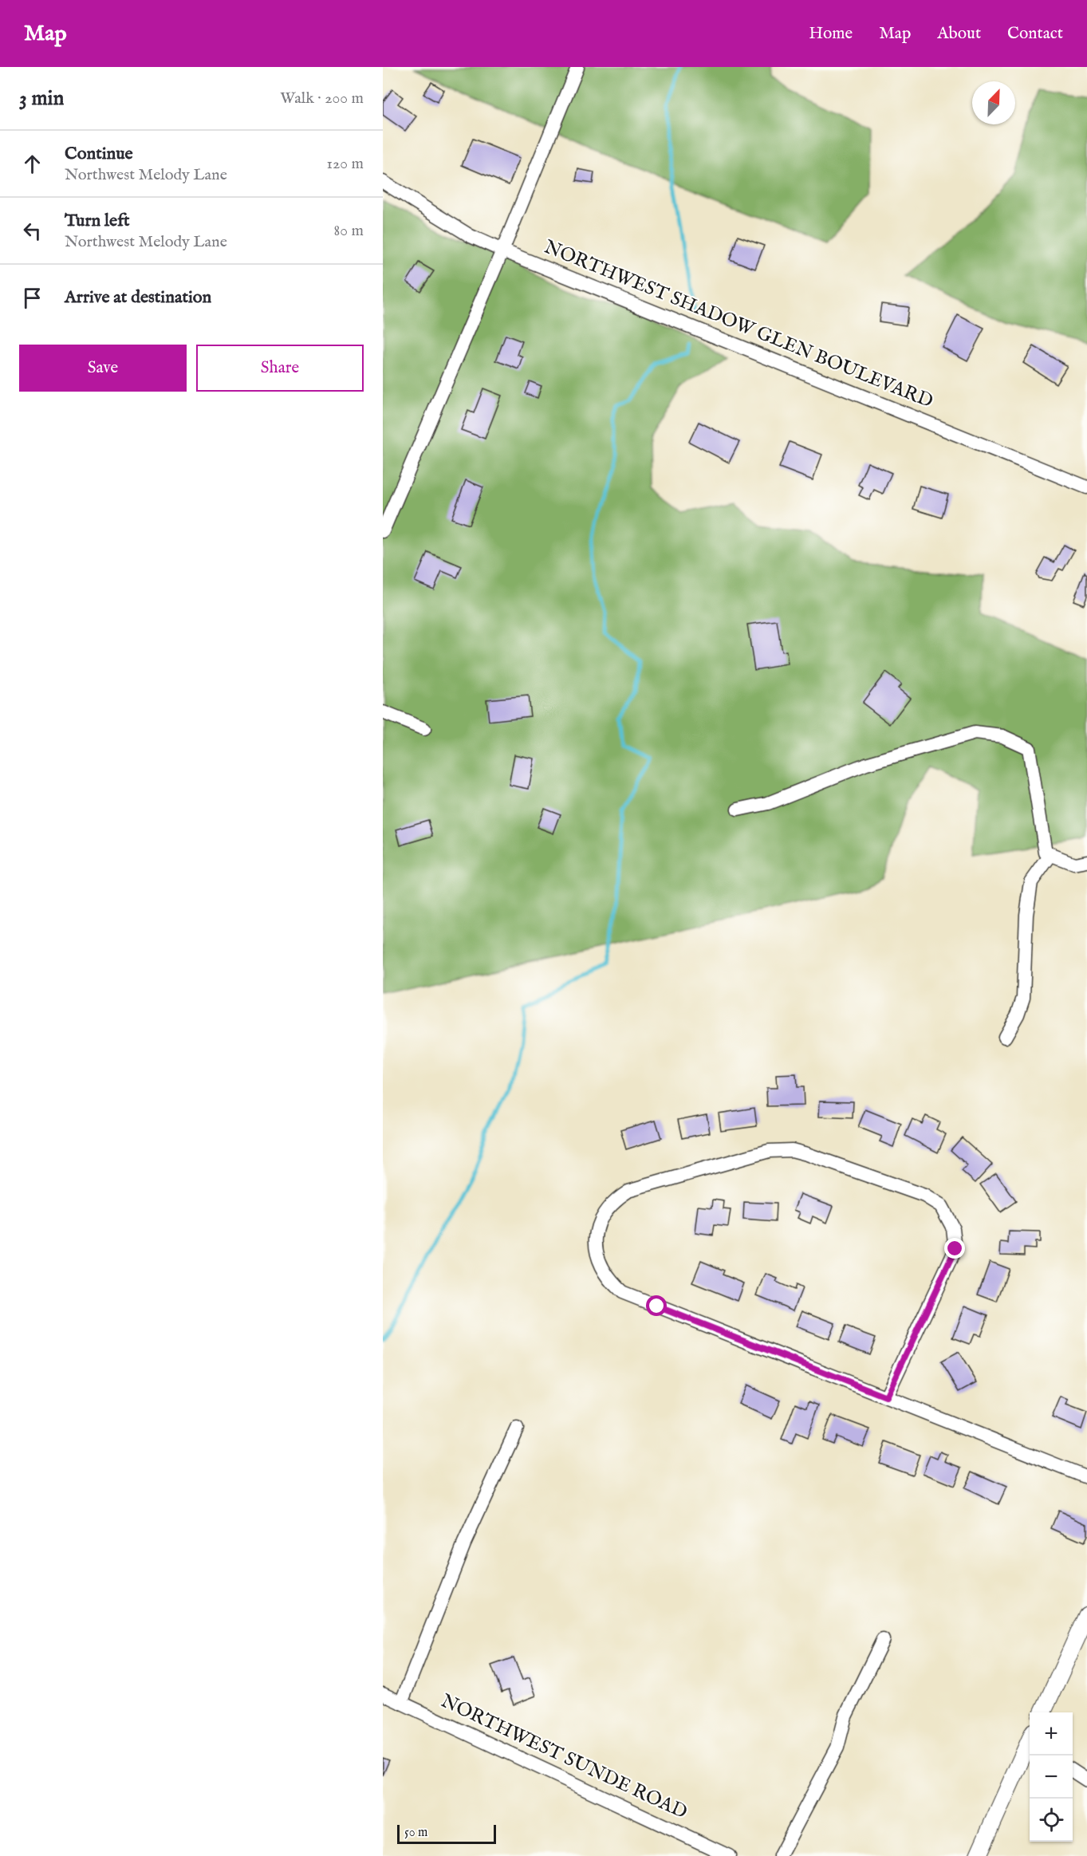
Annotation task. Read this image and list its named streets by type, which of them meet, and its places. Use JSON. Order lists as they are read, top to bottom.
{
  "streets": {
    "street": ["NORTHWEST SHADOW GLEN BOULEVARD", "NORTHWEST SUNDE ROAD"]
  },
  "scale_bar": "50 m",
  "north": "top right",
  "page": {
    "header": "Map",
    "nav": [
      "Home",
      "Map",
      "About",
      "Contact"
    ],
    "heading": ["3 min", "Walk · 200 m"],
    "list": [
      ["Continue", "Northwest Melody Lane", "120 m"],
      ["Turn left", "Northwest Melody Lane", "80 m"],
      "Arrive at destination"
    ],
    "buttons": ["Save", "Share"],
    "map_buttons": ["+", "−"],
    "scale": "50 m"
  }
}
